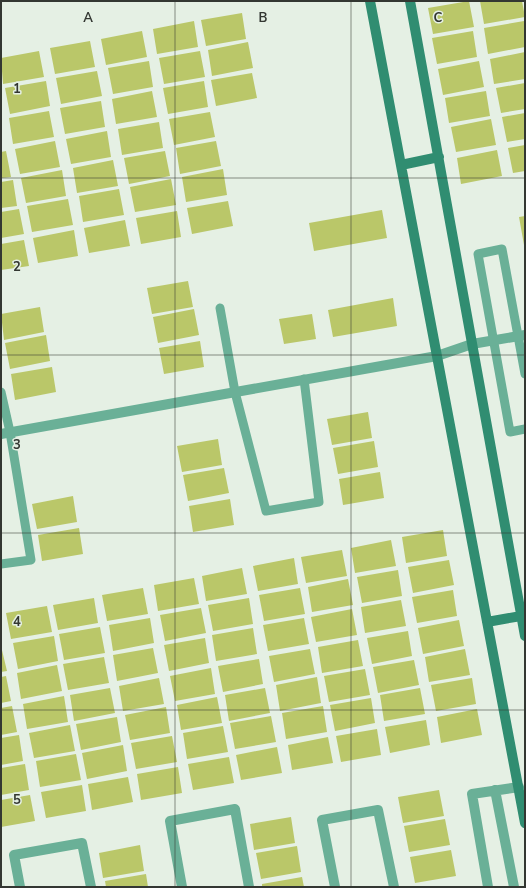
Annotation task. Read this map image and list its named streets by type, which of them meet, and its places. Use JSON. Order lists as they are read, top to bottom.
{
  "grid": {
    "columns": ["A", "B", "C"],
    "rows": [
      "1",
      "2",
      "3",
      "4",
      "5"
    ]
  }
}
